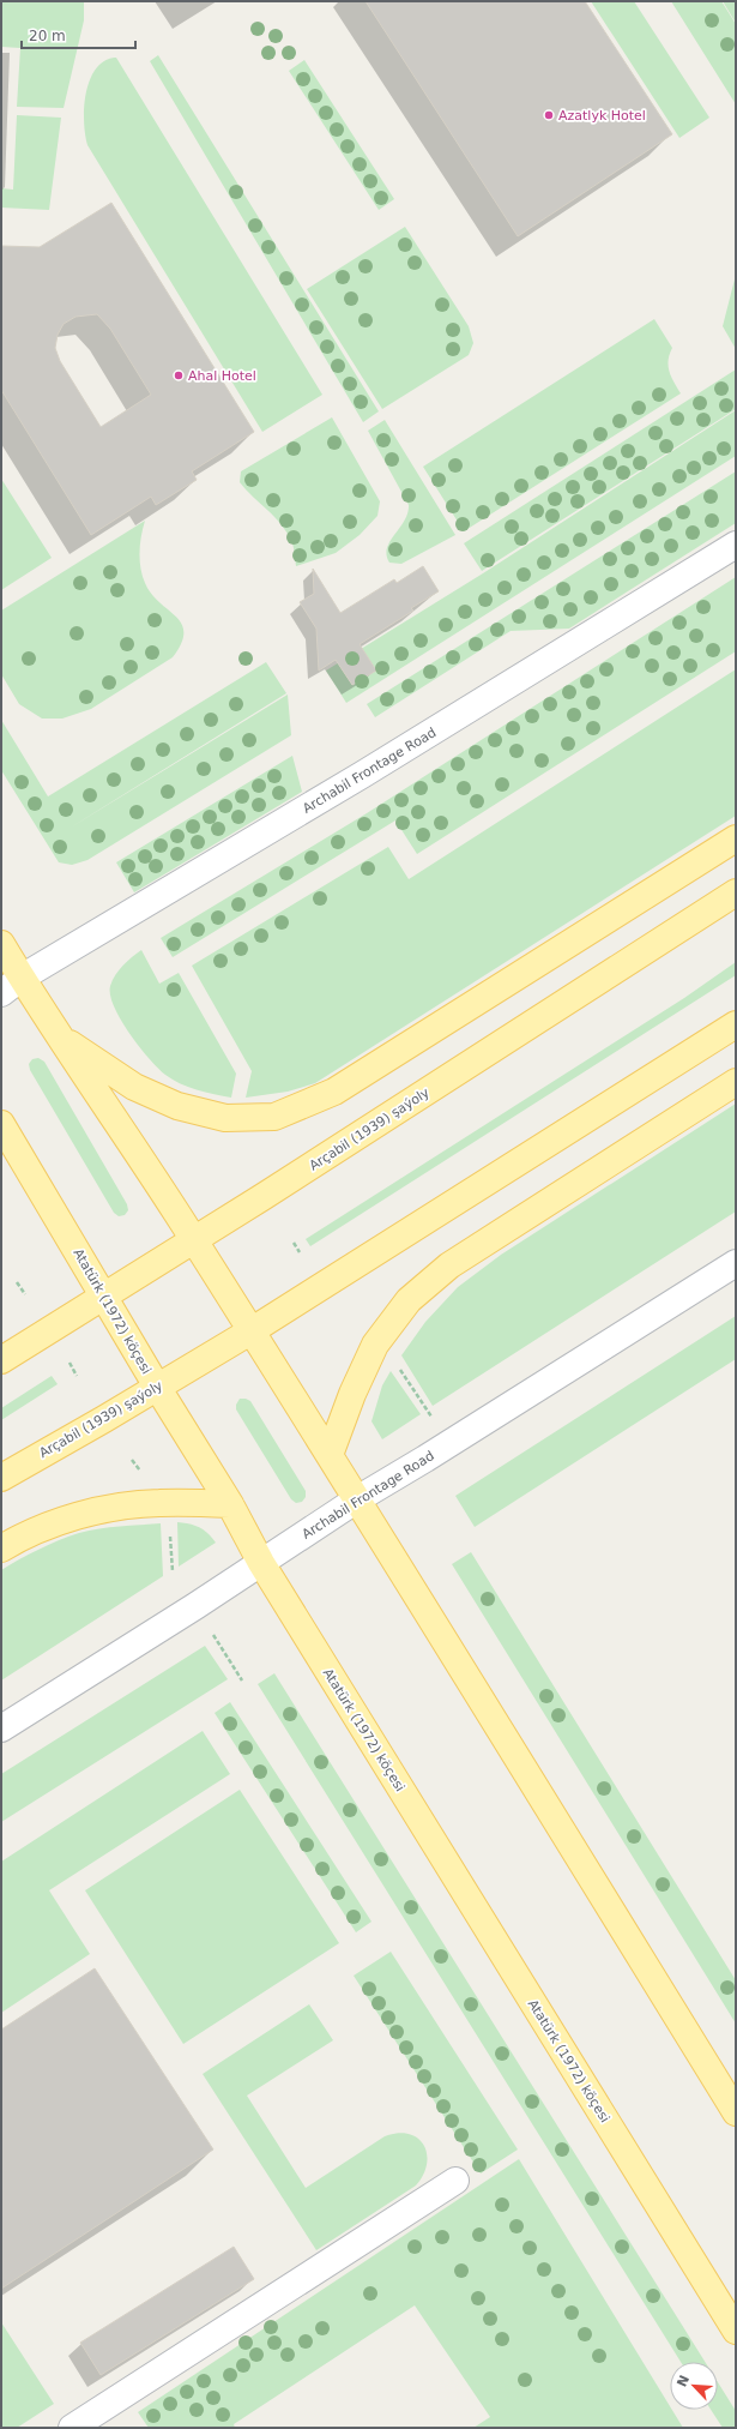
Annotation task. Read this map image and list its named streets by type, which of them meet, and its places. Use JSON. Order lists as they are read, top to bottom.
{
  "streets": {
    "main road": ["Arçabil (1939) şaýoly", "Atatürk (1972) köçesi"],
    "street": ["Archabil Frontage Road"]
  },
  "crossings": [
    ["Archabil Frontage Road", "Atatürk (1972) köçesi"],
    ["Arçabil (1939) şaýoly", "Atatürk (1972) köçesi"]
  ],
  "places": ["Azatlyk Hotel", "Ahal Hotel"],
  "scale_bar": "20 m",
  "north": "top left"
}
